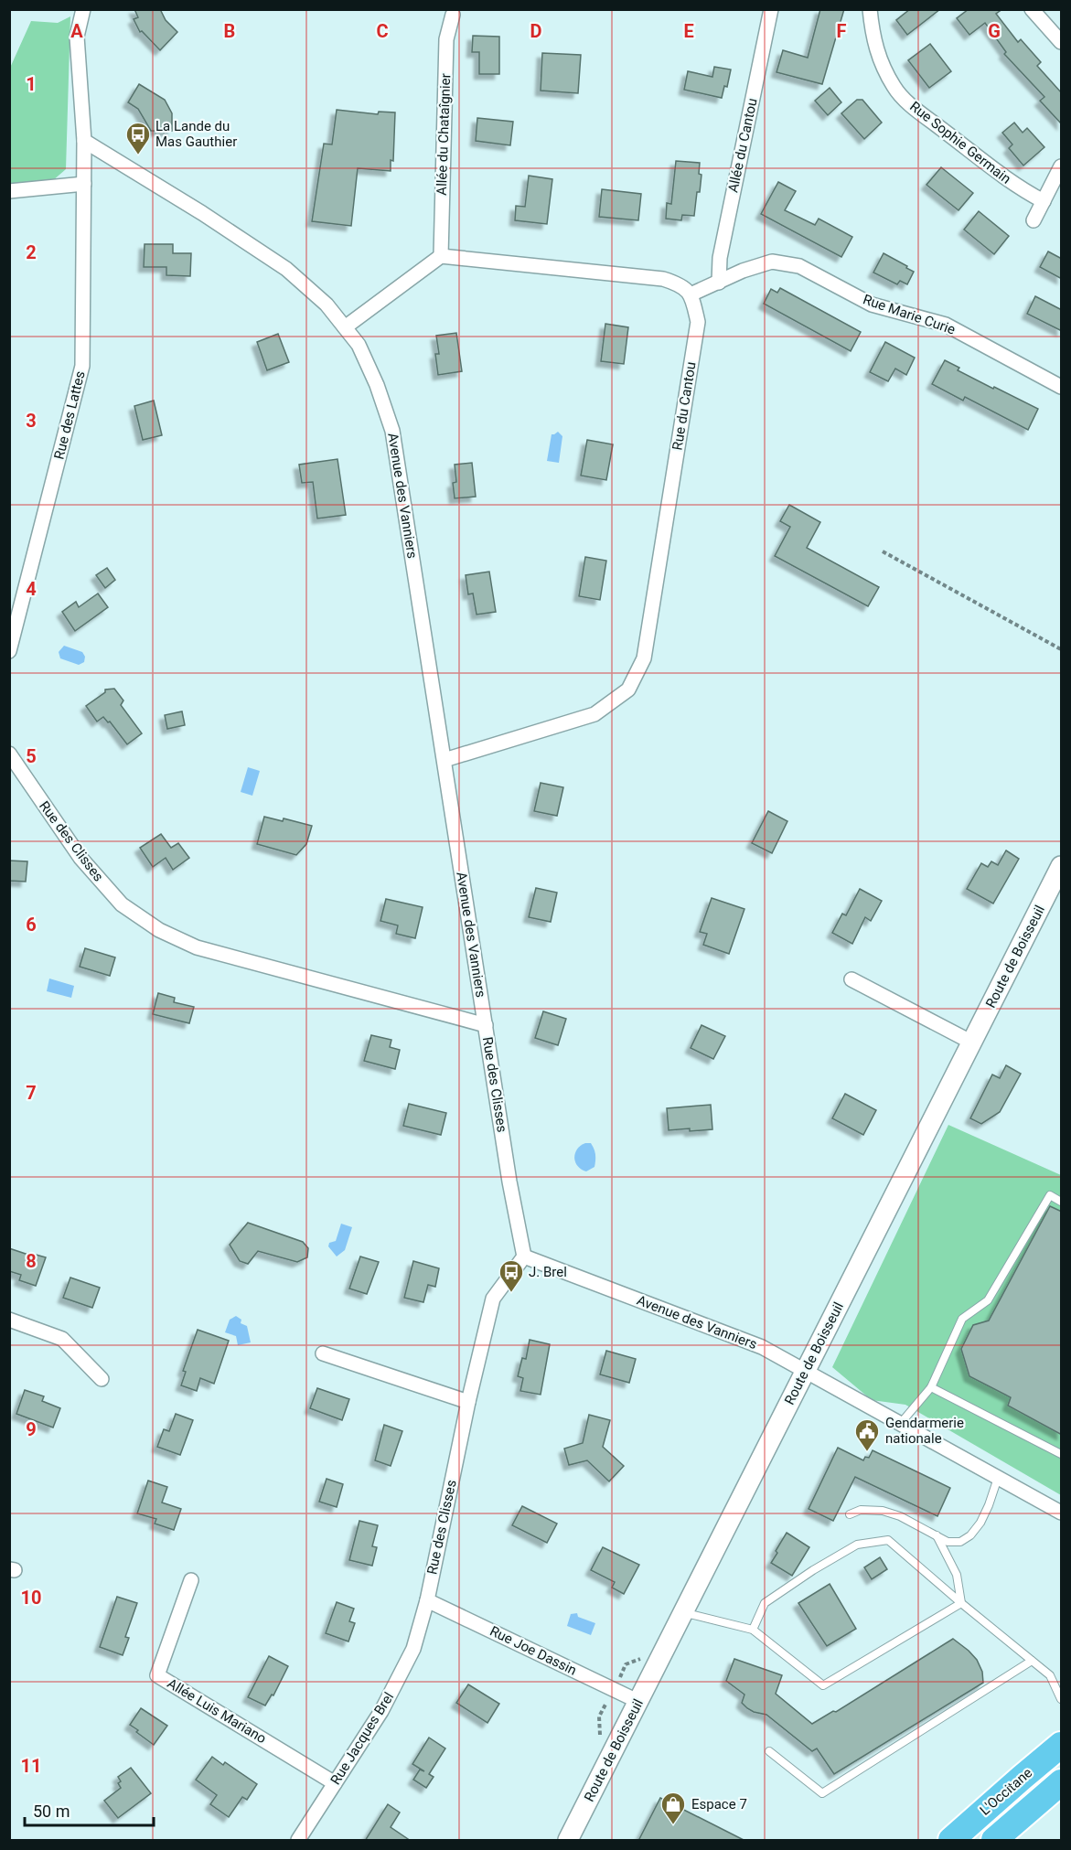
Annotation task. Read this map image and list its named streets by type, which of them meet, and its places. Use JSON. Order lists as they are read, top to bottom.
{
  "streets": {
    "highway": ["L'Occitane"],
    "main road": ["Route de Boisseuil"],
    "street": [
      "Allée du Chataîgnier",
      "Rue Sophie Germain",
      "Allée du Cantou",
      "Rue Marie Curie",
      "Rue du Cantou",
      "Rue des Lattes",
      "Avenue des Vanniers",
      "Rue des Clisses",
      "Rue Joe Dassin",
      "Allée Luis Mariano",
      "Rue Jacques Brel"
    ]
  },
  "crossings": [
    ["Allée du Cantou", "Rue Marie Curie"],
    ["Rue Marie Curie", "Rue du Cantou"],
    ["Rue du Cantou", "Avenue des Vanniers"],
    ["Rue des Lattes", "Avenue des Vanniers"],
    ["Avenue des Vanniers", "Rue des Clisses"],
    ["Avenue des Vanniers", "Route de Boisseuil"],
    ["Rue des Clisses", "Rue Joe Dassin"],
    ["Rue des Clisses", "Rue Jacques Brel"],
    ["Route de Boisseuil", "Rue Joe Dassin"],
    ["Rue Joe Dassin", "Rue Jacques Brel"],
    ["Allée Luis Mariano", "Rue Jacques Brel"]
  ],
  "places": {
    "bus stop": ["La Lande du Mas Gauthier", "J. Brel"],
    "public building": ["Gendarmerie nationale"],
    "shop": ["Espace 7"]
  },
  "scale_bar": "50 m",
  "grid": {
    "columns": [
      "A",
      "B",
      "C",
      "D",
      "E",
      "F",
      "G"
    ],
    "rows": [
      "1",
      "2",
      "3",
      "4",
      "5",
      "6",
      "7",
      "8",
      "9",
      "10",
      "11"
    ]
  }
}
